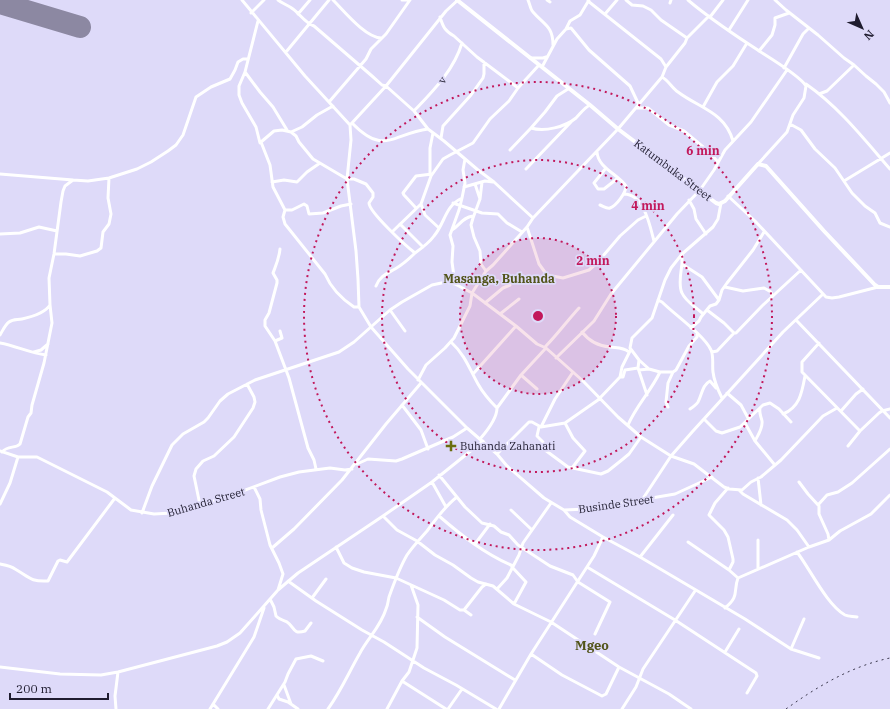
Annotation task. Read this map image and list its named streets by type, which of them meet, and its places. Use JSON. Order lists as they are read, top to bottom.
{
  "streets": {
    "main road": ["Katumbuka Street"],
    "street": ["v", "Buhanda Street", "Businde Street"]
  },
  "districts": ["Masanga, Buhanda", "Mgeo"],
  "places": {
    "health": ["Buhanda Zahanati"]
  },
  "scale_bar": "200 m",
  "north": "bottom right",
  "rings": ["6 min", "4 min", "2 min"]
}
